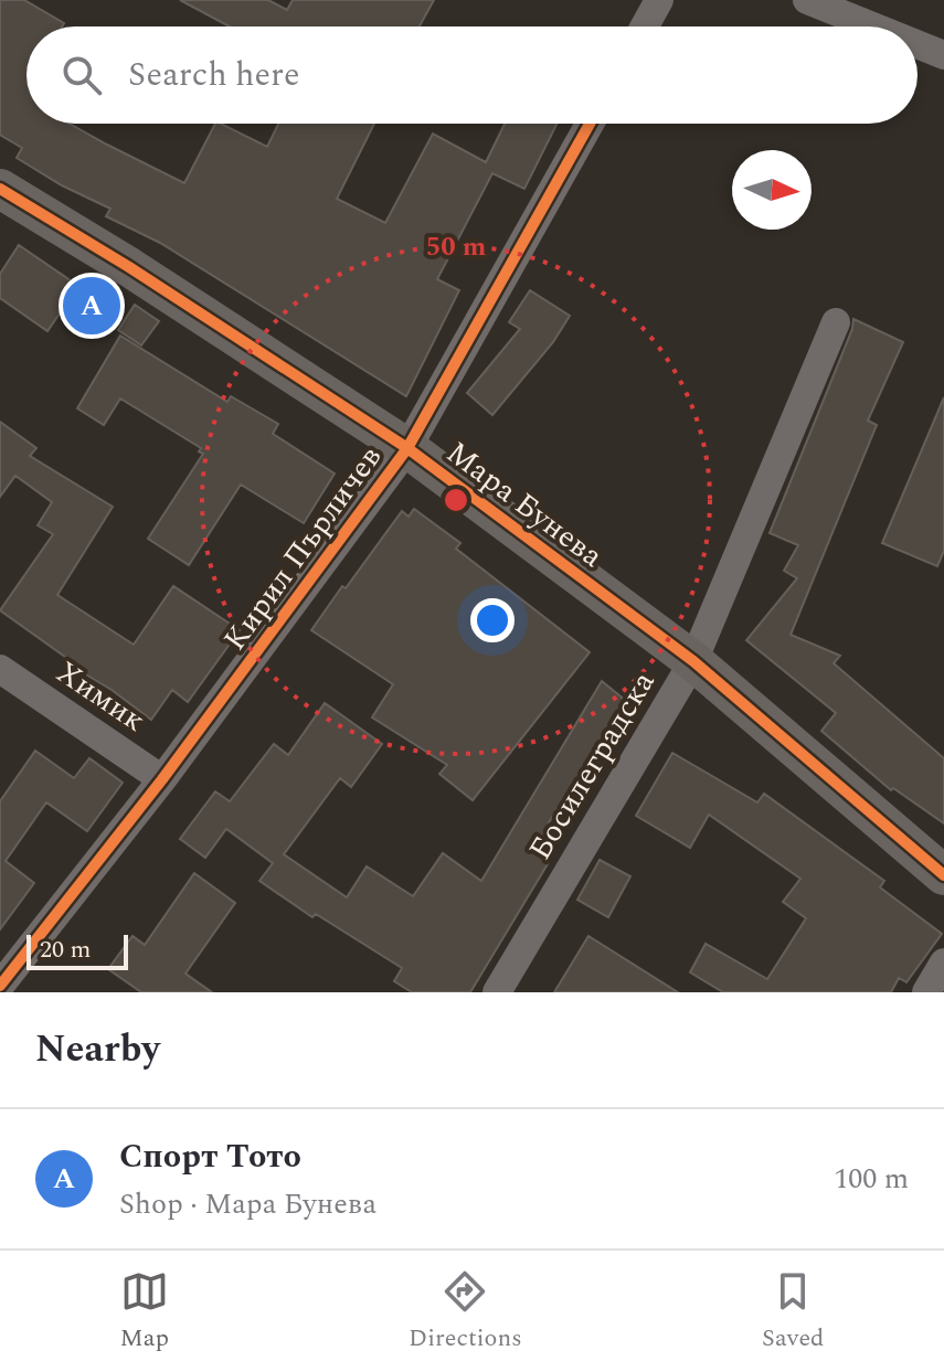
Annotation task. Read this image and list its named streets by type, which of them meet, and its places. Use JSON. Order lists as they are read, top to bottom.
{
  "streets": {
    "street": [
      "Мара Бунева",
      "Кирил Пърличев",
      "Химик",
      "Босилеградска"
    ]
  },
  "crossings": [
    ["Мара Бунева", "Кирил Пърличев"],
    ["Мара Бунева", "Босилеградска"],
    ["Кирил Пърличев", "Химик"]
  ],
  "scale_bar": "20 m",
  "north": "right",
  "page": {
    "search": "Search here",
    "pins": "A",
    "scale": "20 m",
    "heading": "Nearby",
    "list": [
      {
        "mark": "A",
        "name": "Спорт Тото",
        "note": "Shop · Мара Бунева",
        "value": "100 m"
      }
    ],
    "nav": ["Map", "Directions", "Saved"]
  },
  "rings": ["50 m"]
}
